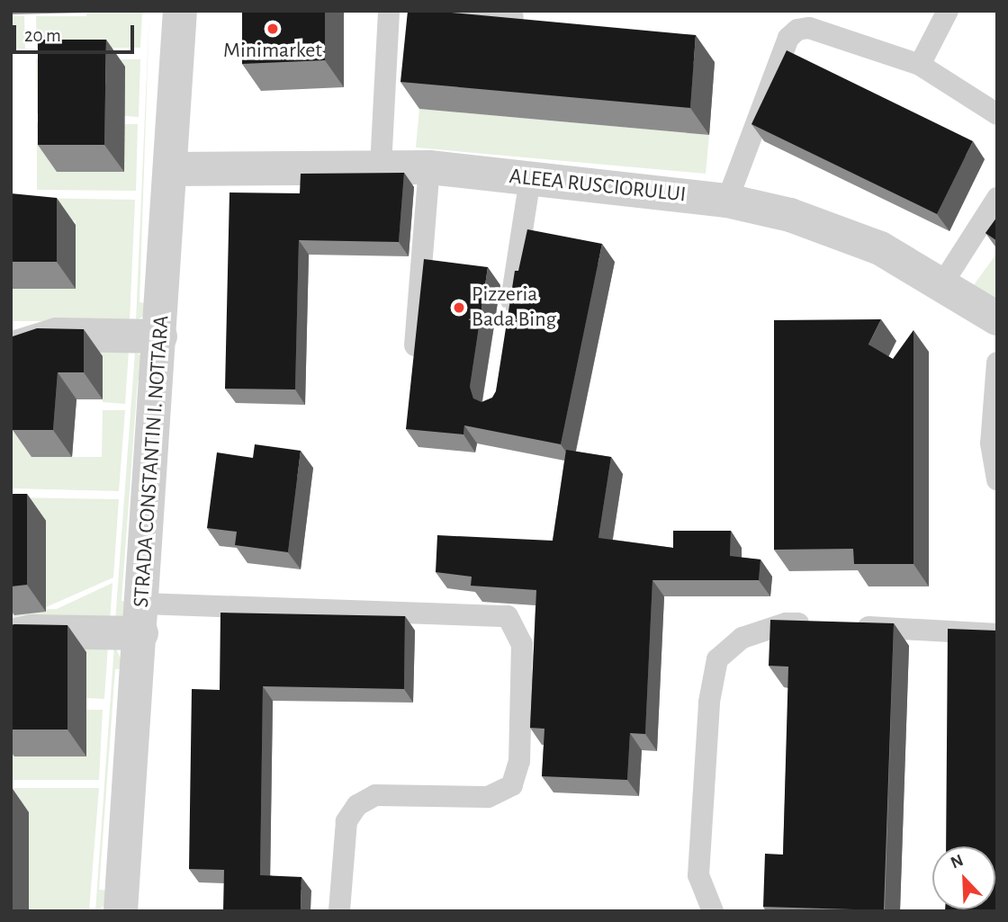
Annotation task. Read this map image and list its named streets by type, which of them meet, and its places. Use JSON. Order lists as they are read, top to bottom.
{
  "streets": {
    "street": ["ALEEA RUSCIORULUI", "STRADA CONSTANTIN I. NOTTARA"]
  },
  "crossings": [
    ["ALEEA RUSCIORULUI", "STRADA CONSTANTIN I. NOTTARA"]
  ],
  "places": ["Minimarket", "Pizzeria Bada Bing"],
  "scale_bar": "20 m",
  "north": "top left"
}
